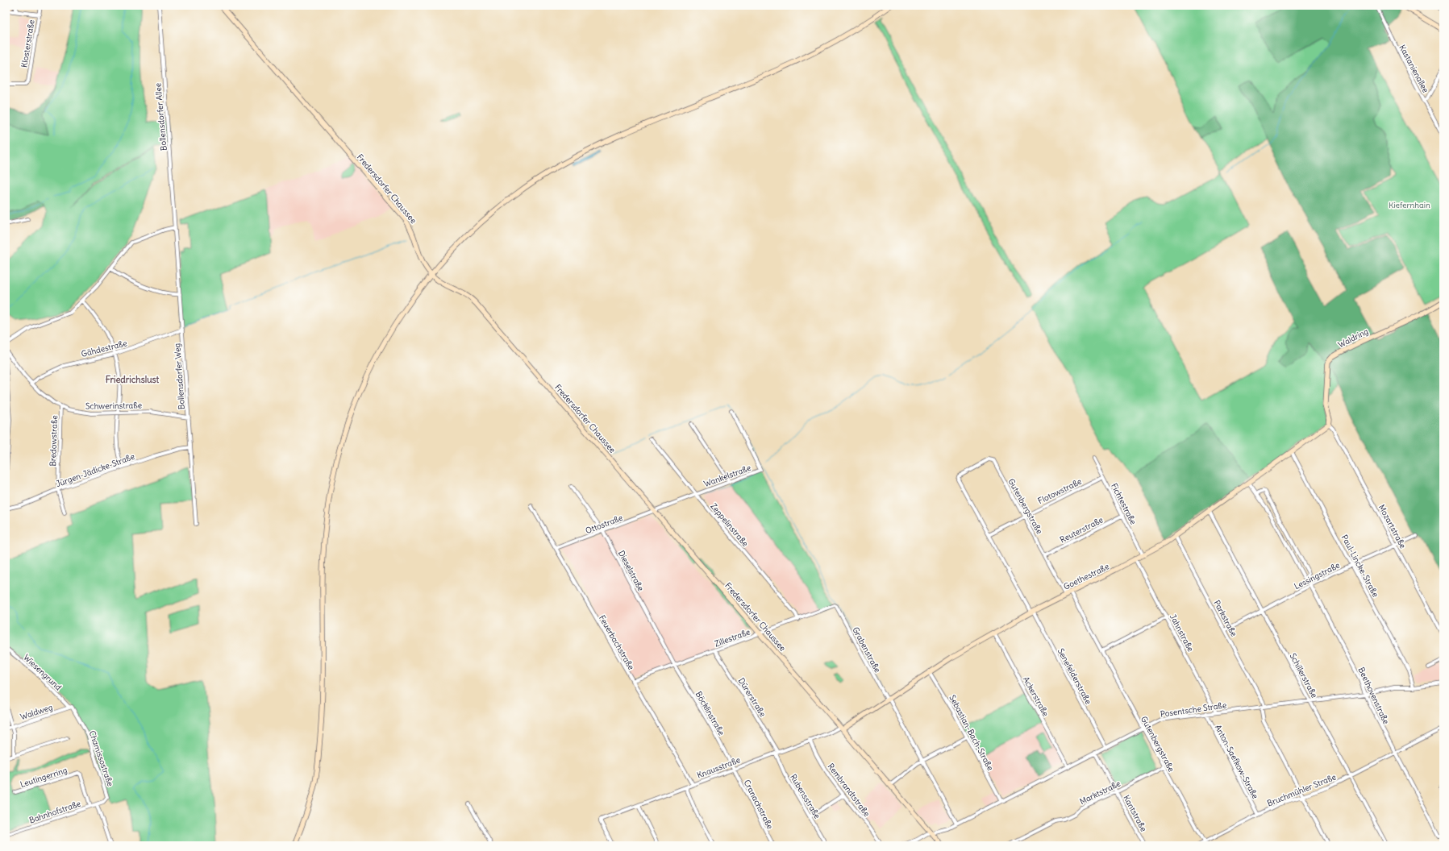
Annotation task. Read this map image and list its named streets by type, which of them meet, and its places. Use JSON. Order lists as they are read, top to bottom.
{
  "streets": {
    "main road": ["Fredersdorfer Chaussee", "Waldring", "Goethestraße"],
    "street": [
      "Klosterstraße",
      "Kastanienallee",
      "Bollensdorfer Allee",
      "Gähdestraße",
      "Bollensdorfer Weg",
      "Schwerinstraße",
      "Bredowstraße",
      "Jürgen-Jädicke-Straße",
      "Wankelstraße",
      "Flotowstraße",
      "Fichtestraße",
      "Gutenbergstraße",
      "Ottostraße",
      "Zeppelinstraße",
      "Mozartstraße",
      "Reuterstraße",
      "Paul-Lincke-Straße",
      "Dieselstraße",
      "Lessingstraße",
      "Parkstraße",
      "Jahnstraße",
      "Zillestraße",
      "Feuerbachstraße",
      "Grabenstraße",
      "Wiesengrund",
      "Schillerstraße",
      "Senefelderstraße",
      "Beethovenstraße",
      "Ackerstraße",
      "Dürerstraße",
      "Posentsche Straße",
      "Waldweg",
      "Böcklinstraße",
      "Sebastian-Bach-Straße",
      "Chamissostraße",
      "Anton-Saefkow-Straße",
      "Knausstraße",
      "Leutingerring",
      "Rembrandtstraße",
      "Bruchmühler Straße",
      "Marktstraße",
      "Rubensstraße",
      "Cranachstraße",
      "Bahnhofstraße",
      "Kantstraße"
    ]
  },
  "crossings": [
    ["Bollensdorfer Allee", "Bollensdorfer Weg"],
    ["Fredersdorfer Chaussee", "Wankelstraße"],
    ["Fredersdorfer Chaussee", "Ottostraße"],
    ["Fredersdorfer Chaussee", "Goethestraße"],
    ["Fredersdorfer Chaussee", "Zillestraße"],
    ["Fredersdorfer Chaussee", "Posentsche Straße"],
    ["Fredersdorfer Chaussee", "Knausstraße"],
    ["Waldring", "Mozartstraße"],
    ["Waldring", "Goethestraße"],
    ["Gähdestraße", "Bollensdorfer Weg"],
    ["Gähdestraße", "Schwerinstraße"],
    ["Bollensdorfer Weg", "Schwerinstraße"],
    ["Bollensdorfer Weg", "Jürgen-Jädicke-Straße"],
    ["Schwerinstraße", "Bredowstraße"],
    ["Bredowstraße", "Jürgen-Jädicke-Straße"],
    ["Wankelstraße", "Ottostraße"],
    ["Wankelstraße", "Zeppelinstraße"],
    ["Flotowstraße", "Fichtestraße"],
    ["Flotowstraße", "Gutenbergstraße"],
    ["Flotowstraße", "Senefelderstraße"],
    ["Fichtestraße", "Reuterstraße"],
    ["Fichtestraße", "Goethestraße"],
    ["Gutenbergstraße", "Reuterstraße"],
    ["Gutenbergstraße", "Goethestraße"],
    ["Gutenbergstraße", "Senefelderstraße"],
    ["Gutenbergstraße", "Posentsche Straße"],
    ["Gutenbergstraße", "Bruchmühler Straße"],
    ["Gutenbergstraße", "Marktstraße"],
    ["Ottostraße", "Dieselstraße"],
    ["Ottostraße", "Feuerbachstraße"],
    ["Zeppelinstraße", "Zillestraße"],
    ["Mozartstraße", "Lessingstraße"],
    ["Mozartstraße", "Goethestraße"],
    ["Paul-Lincke-Straße", "Lessingstraße"],
    ["Paul-Lincke-Straße", "Goethestraße"],
    ["Paul-Lincke-Straße", "Posentsche Straße"],
    ["Dieselstraße", "Zillestraße"],
    ["Dieselstraße", "Böcklinstraße"],
    ["Lessingstraße", "Parkstraße"],
    ["Lessingstraße", "Schillerstraße"],
    ["Lessingstraße", "Beethovenstraße"],
    ["Goethestraße", "Parkstraße"],
    ["Goethestraße", "Jahnstraße"],
    ["Goethestraße", "Grabenstraße"],
    ["Goethestraße", "Schillerstraße"],
    ["Goethestraße", "Senefelderstraße"],
    ["Goethestraße", "Beethovenstraße"],
    ["Goethestraße", "Ackerstraße"],
    ["Goethestraße", "Sebastian-Bach-Straße"],
    ["Goethestraße", "Knausstraße"],
    ["Parkstraße", "Posentsche Straße"],
    ["Parkstraße", "Bruchmühler Straße"],
    ["Jahnstraße", "Posentsche Straße"],
    ["Zillestraße", "Feuerbachstraße"],
    ["Zillestraße", "Grabenstraße"],
    ["Zillestraße", "Dürerstraße"],
    ["Zillestraße", "Böcklinstraße"],
    ["Feuerbachstraße", "Knausstraße"],
    ["Grabenstraße", "Posentsche Straße"],
    ["Wiesengrund", "Waldweg"],
    ["Wiesengrund", "Chamissostraße"],
    ["Schillerstraße", "Posentsche Straße"],
    ["Schillerstraße", "Bruchmühler Straße"],
    ["Senefelderstraße", "Posentsche Straße"],
    ["Beethovenstraße", "Posentsche Straße"],
    ["Beethovenstraße", "Bruchmühler Straße"],
    ["Ackerstraße", "Posentsche Straße"],
    ["Dürerstraße", "Knausstraße"],
    ["Dürerstraße", "Rubensstraße"],
    ["Posentsche Straße", "Sebastian-Bach-Straße"],
    ["Posentsche Straße", "Anton-Saefkow-Straße"],
    ["Posentsche Straße", "Kantstraße"],
    ["Waldweg", "Chamissostraße"],
    ["Böcklinstraße", "Knausstraße"],
    ["Böcklinstraße", "Cranachstraße"],
    ["Chamissostraße", "Bahnhofstraße"],
    ["Anton-Saefkow-Straße", "Bruchmühler Straße"],
    ["Knausstraße", "Rembrandtstraße"],
    ["Knausstraße", "Rubensstraße"],
    ["Knausstraße", "Cranachstraße"],
    ["Leutingerring", "Bahnhofstraße"],
    ["Marktstraße", "Kantstraße"]
  ],
  "districts": ["Friedrichslust"],
  "parks": ["Kiefernhain"]
}
